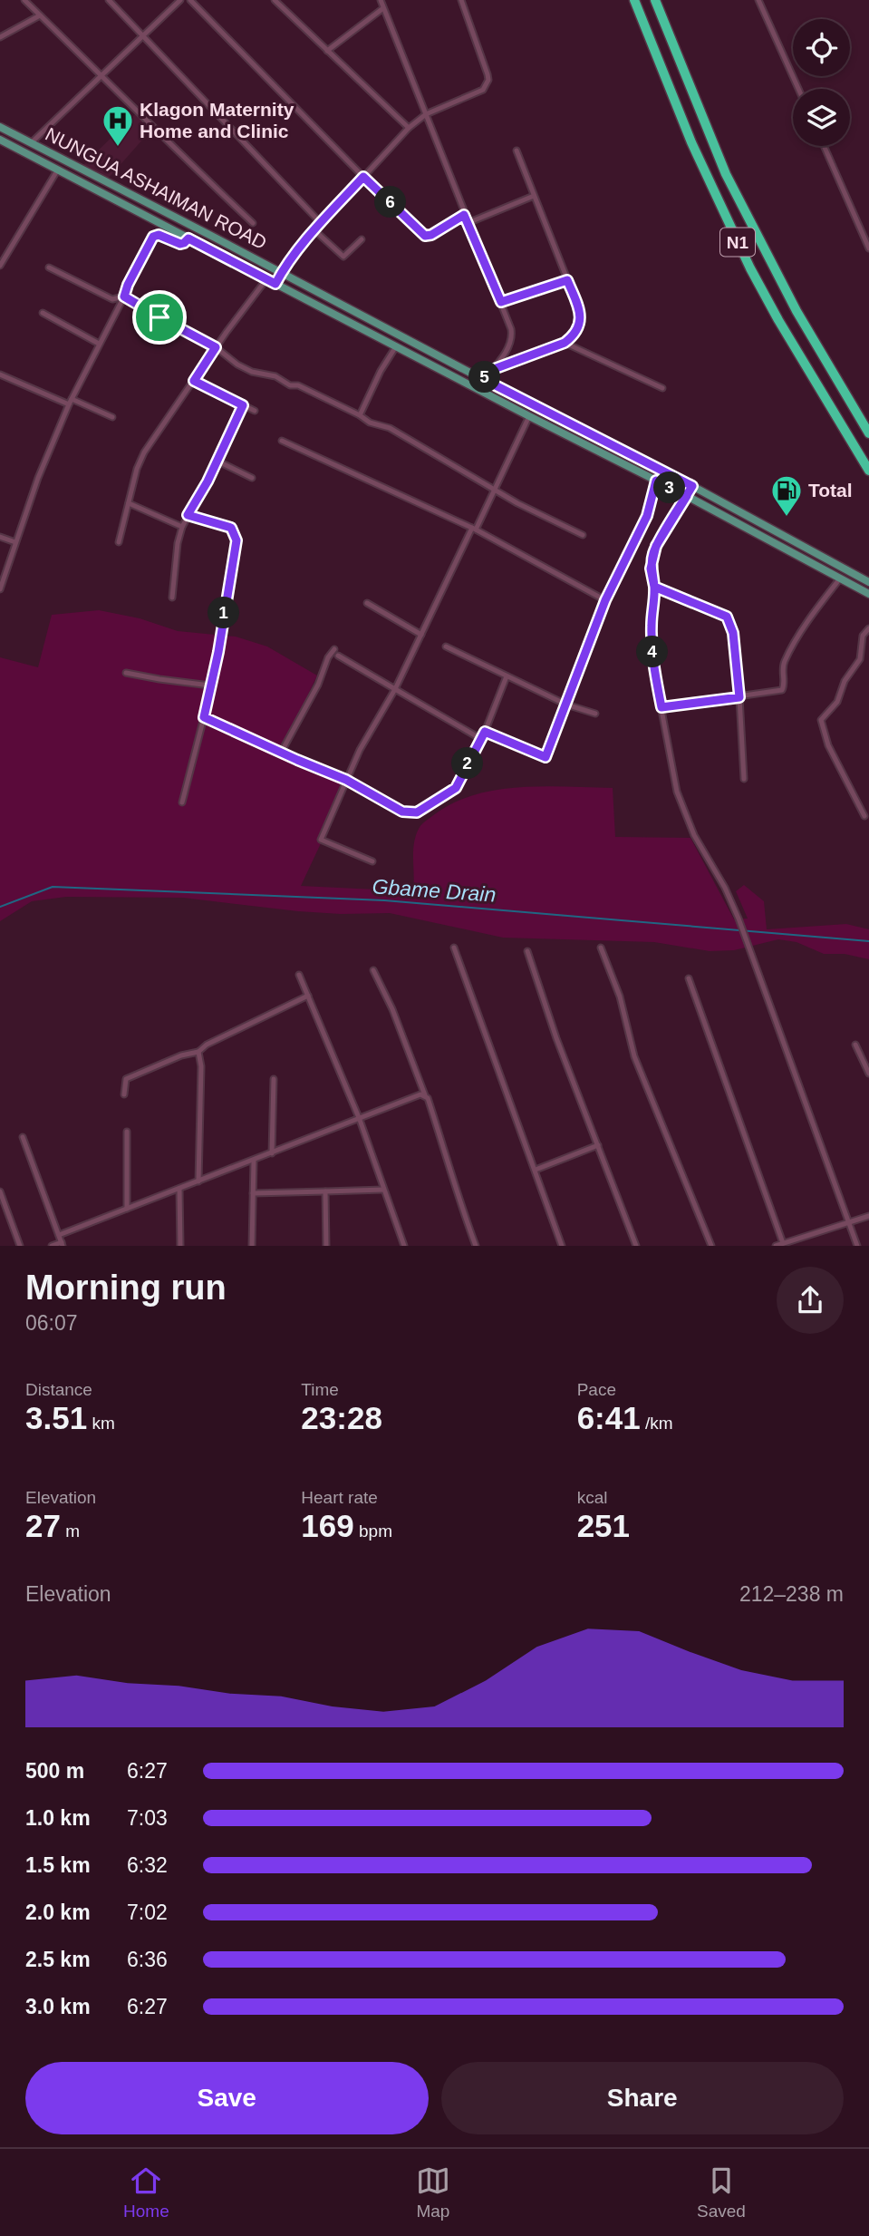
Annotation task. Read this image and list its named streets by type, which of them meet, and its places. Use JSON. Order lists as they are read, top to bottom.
{
  "streets": {
    "highway": ["N1"],
    "main road": ["NUNGUA ASHAIMAN ROAD"]
  },
  "water": ["Gbame Drain"],
  "places": {
    "hospital": ["Klagon Maternity Home and Clinic"],
    "fuel station": ["Total"]
  },
  "page": {
    "pins": [
      "6",
      "5",
      "3",
      "1",
      "4",
      "2"
    ],
    "heading": ["Morning run", "06:07"],
    "stats": [
      ["Distance", "3.51 km"],
      ["Time", "23:28"],
      ["Pace", "6:41 /km"],
      ["Elevation", "27 m"],
      ["Heart rate", "169 bpm"],
      ["kcal", "251"]
    ],
    "chart": ["Elevation", "212–238 m"],
    "list": [
      {
        "name": "500 m",
        "note": "6:27"
      },
      {
        "name": "1.0 km",
        "note": "7:03"
      },
      {
        "name": "1.5 km",
        "note": "6:32"
      },
      {
        "name": "2.0 km",
        "note": "7:02"
      },
      {
        "name": "2.5 km",
        "note": "6:36"
      },
      {
        "name": "3.0 km",
        "note": "6:27"
      }
    ],
    "buttons": ["Save", "Share"],
    "tabs": ["Home", "Map", "Saved"]
  }
}
